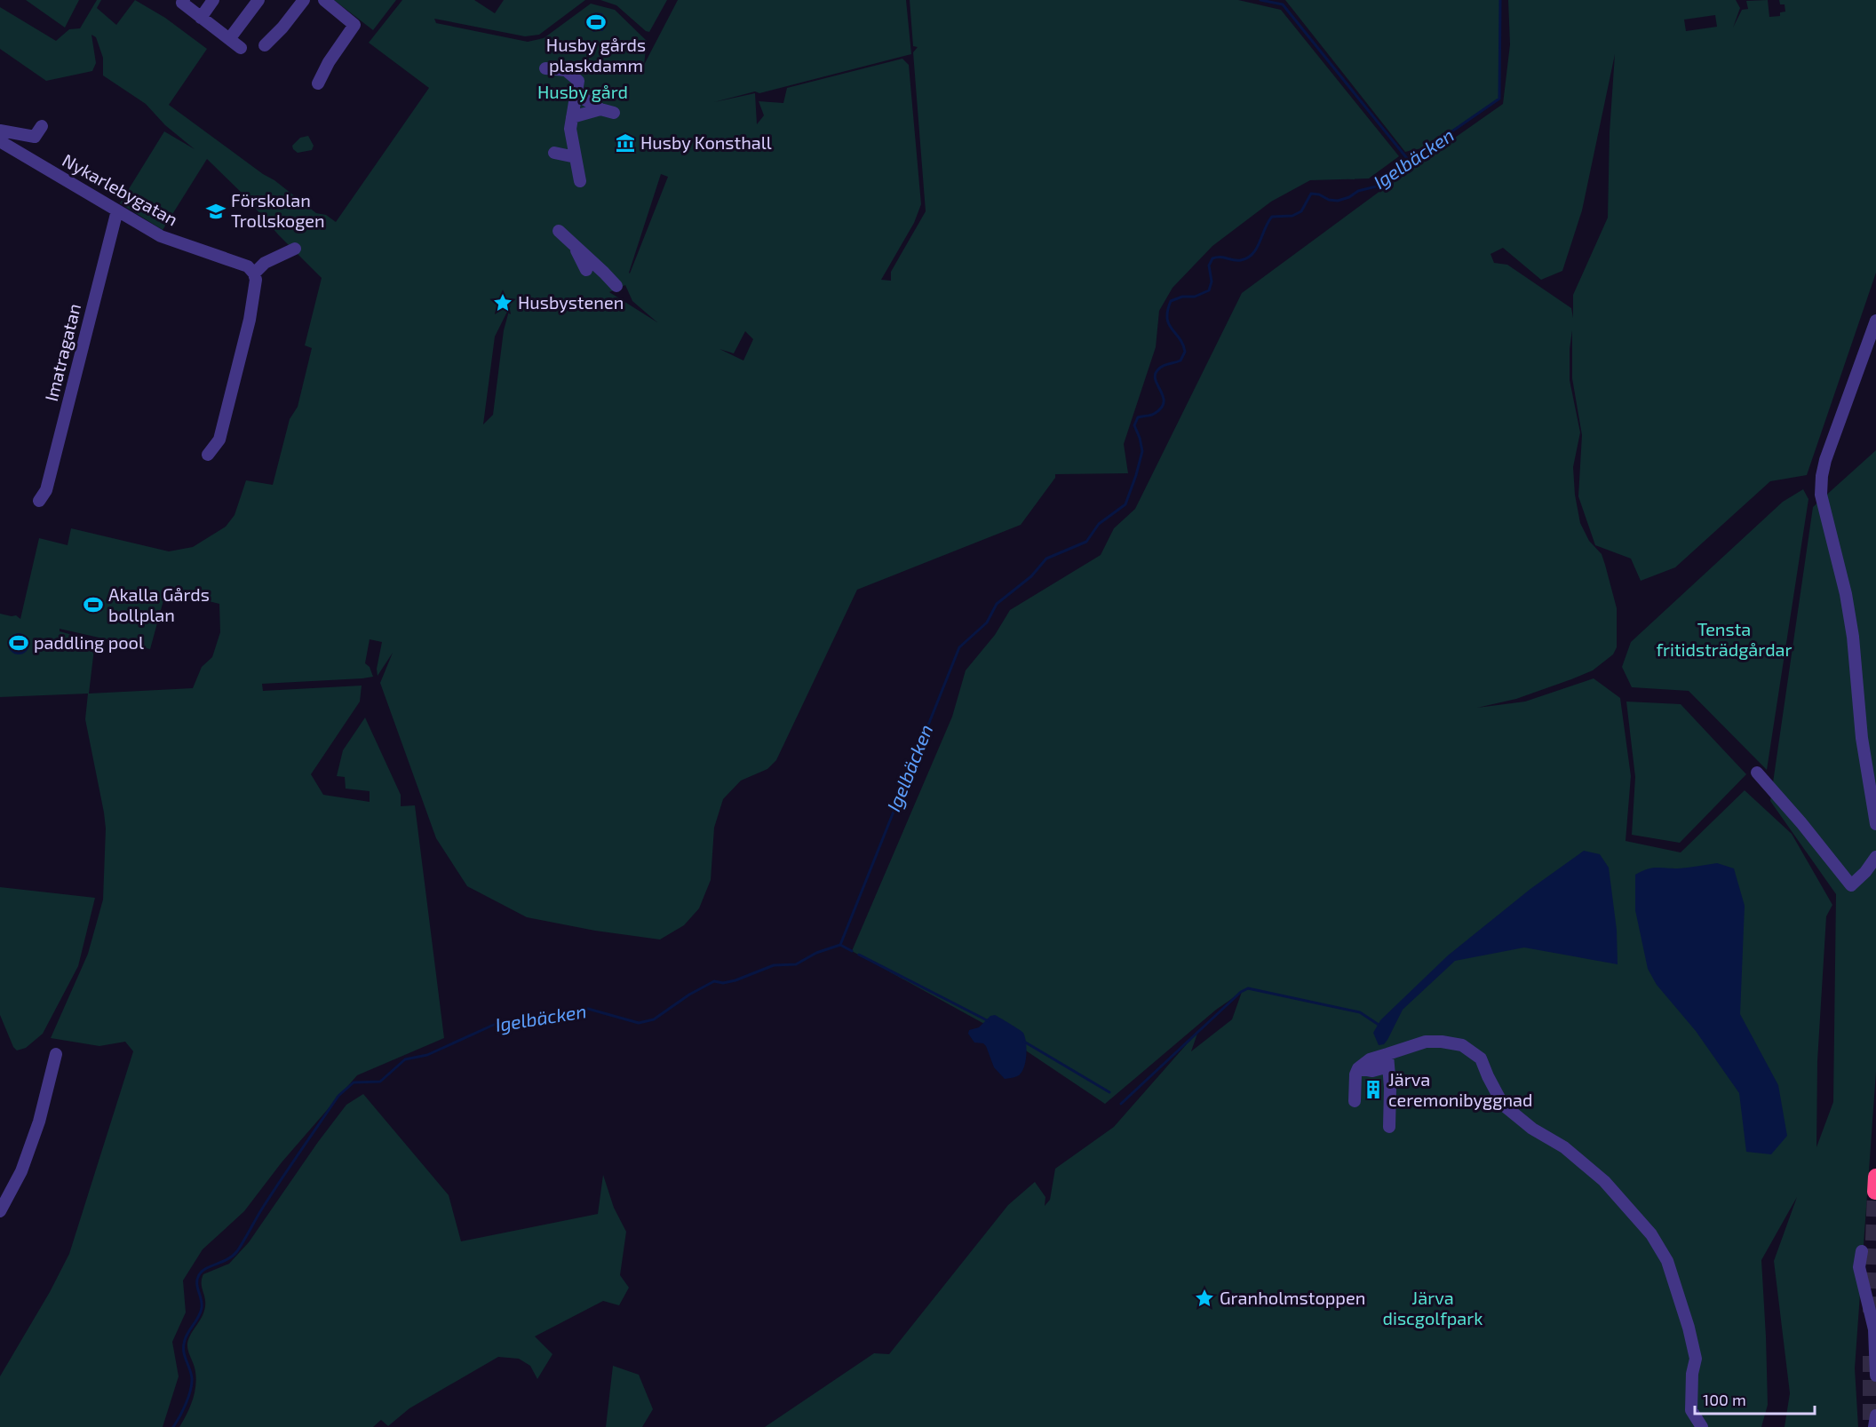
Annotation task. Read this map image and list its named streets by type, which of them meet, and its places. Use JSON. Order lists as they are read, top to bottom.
{
  "streets": {
    "street": ["Nykarlebygatan", "Imatragatan"]
  },
  "crossings": [
    ["Nykarlebygatan", "Imatragatan"]
  ],
  "water": ["Igelbäcken"],
  "parks": ["Husby gård", "Tensta fritidsträdgårdar", "Järva discgolfpark"],
  "places": {
    "sports": ["Husby gårds plaskdamm", "Akalla Gårds bollplan", "paddling pool"],
    "museum": ["Husby Konsthall"],
    "school or university": ["Förskolan Trollskogen"],
    "place": ["Husbystenen", "Granholmstoppen"],
    "building": ["Järva ceremonibyggnad"]
  },
  "scale_bar": "100 m"
}
